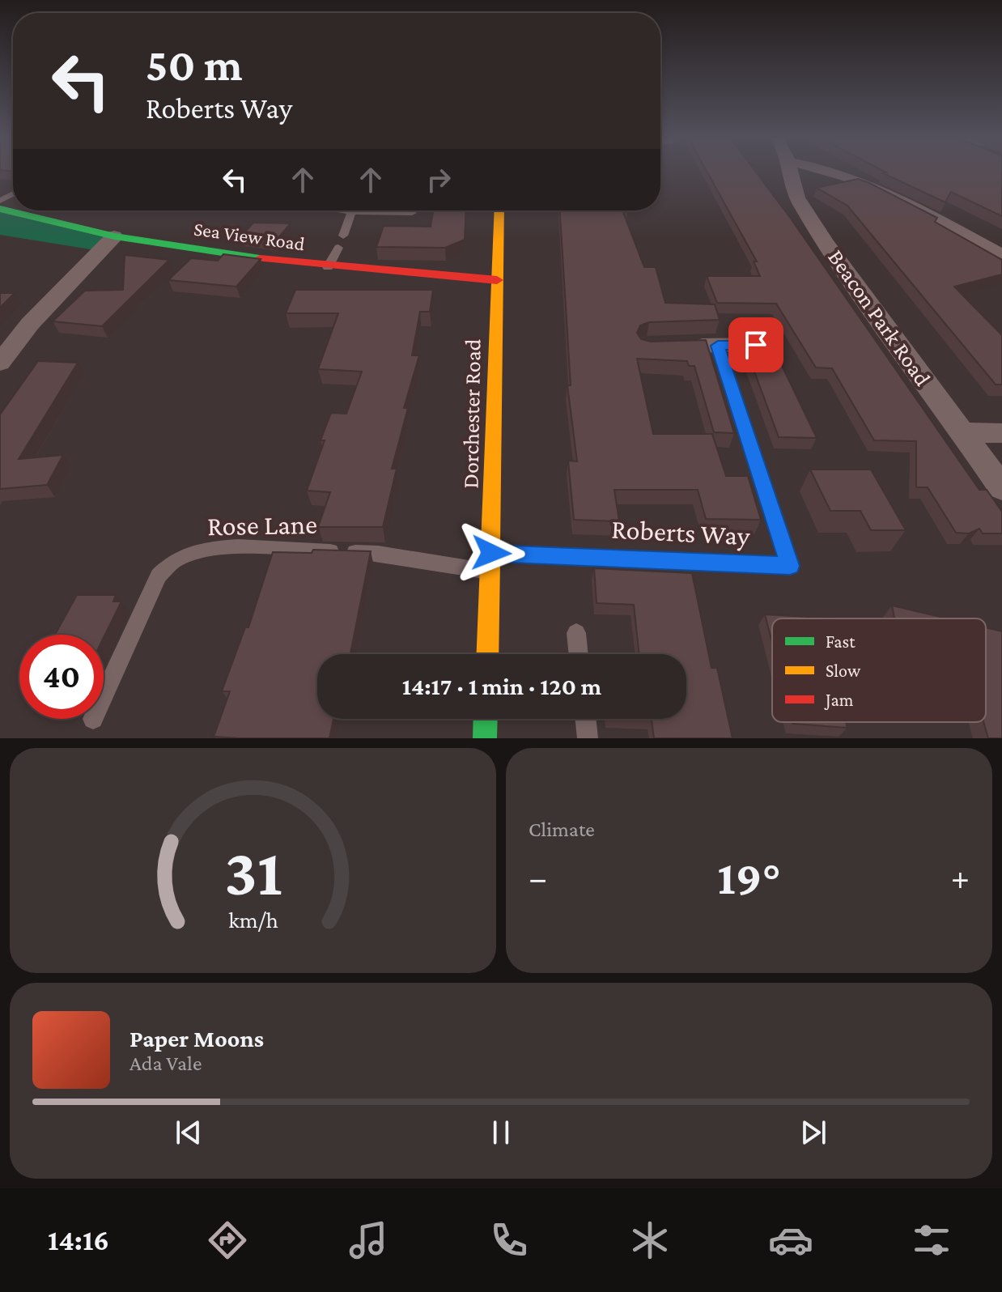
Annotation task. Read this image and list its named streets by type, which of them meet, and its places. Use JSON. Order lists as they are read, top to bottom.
{
  "streets": {
    "street": [
      "Sea View Road",
      "Beacon Park Road",
      "Dorchester Road",
      "Roberts Way"
    ],
    "lane": ["Rose Lane"]
  },
  "crossings": [
    ["Sea View Road", "Dorchester Road"],
    ["Dorchester Road", "Rose Lane"],
    ["Dorchester Road", "Roberts Way"],
    ["Rose Lane", "Roberts Way"]
  ],
  "legend": ["Fast", "Slow", "Jam"],
  "page": {
    "turn": ["50 m", "Roberts Way"],
    "limit": "40",
    "trip": "14:17 · 1 min · 120 m",
    "tile": "Climate",
    "heat": ["−", "19°", "+"],
    "song": ["Paper Moons", "Ada Vale"],
    "tabs": "14:16",
    "gauge": ["31", "km/h"]
  }
}
